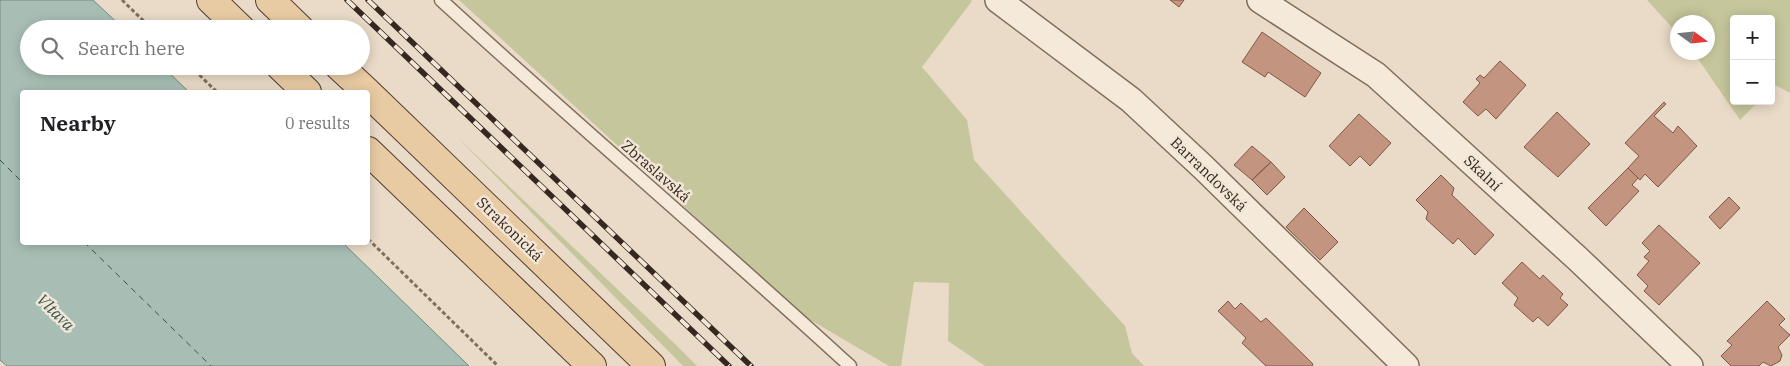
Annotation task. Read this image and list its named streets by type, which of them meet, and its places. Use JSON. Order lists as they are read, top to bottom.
{
  "streets": {
    "main road": ["Strakonická"],
    "street": ["Skalní", "Barrandovská"],
    "lane": ["Zbraslavská"]
  },
  "water": ["Vltava"],
  "north": "right",
  "page": {
    "map_buttons": ["+", "−"],
    "search": "Search here",
    "heading": ["Nearby", "0 results"]
  }
}
